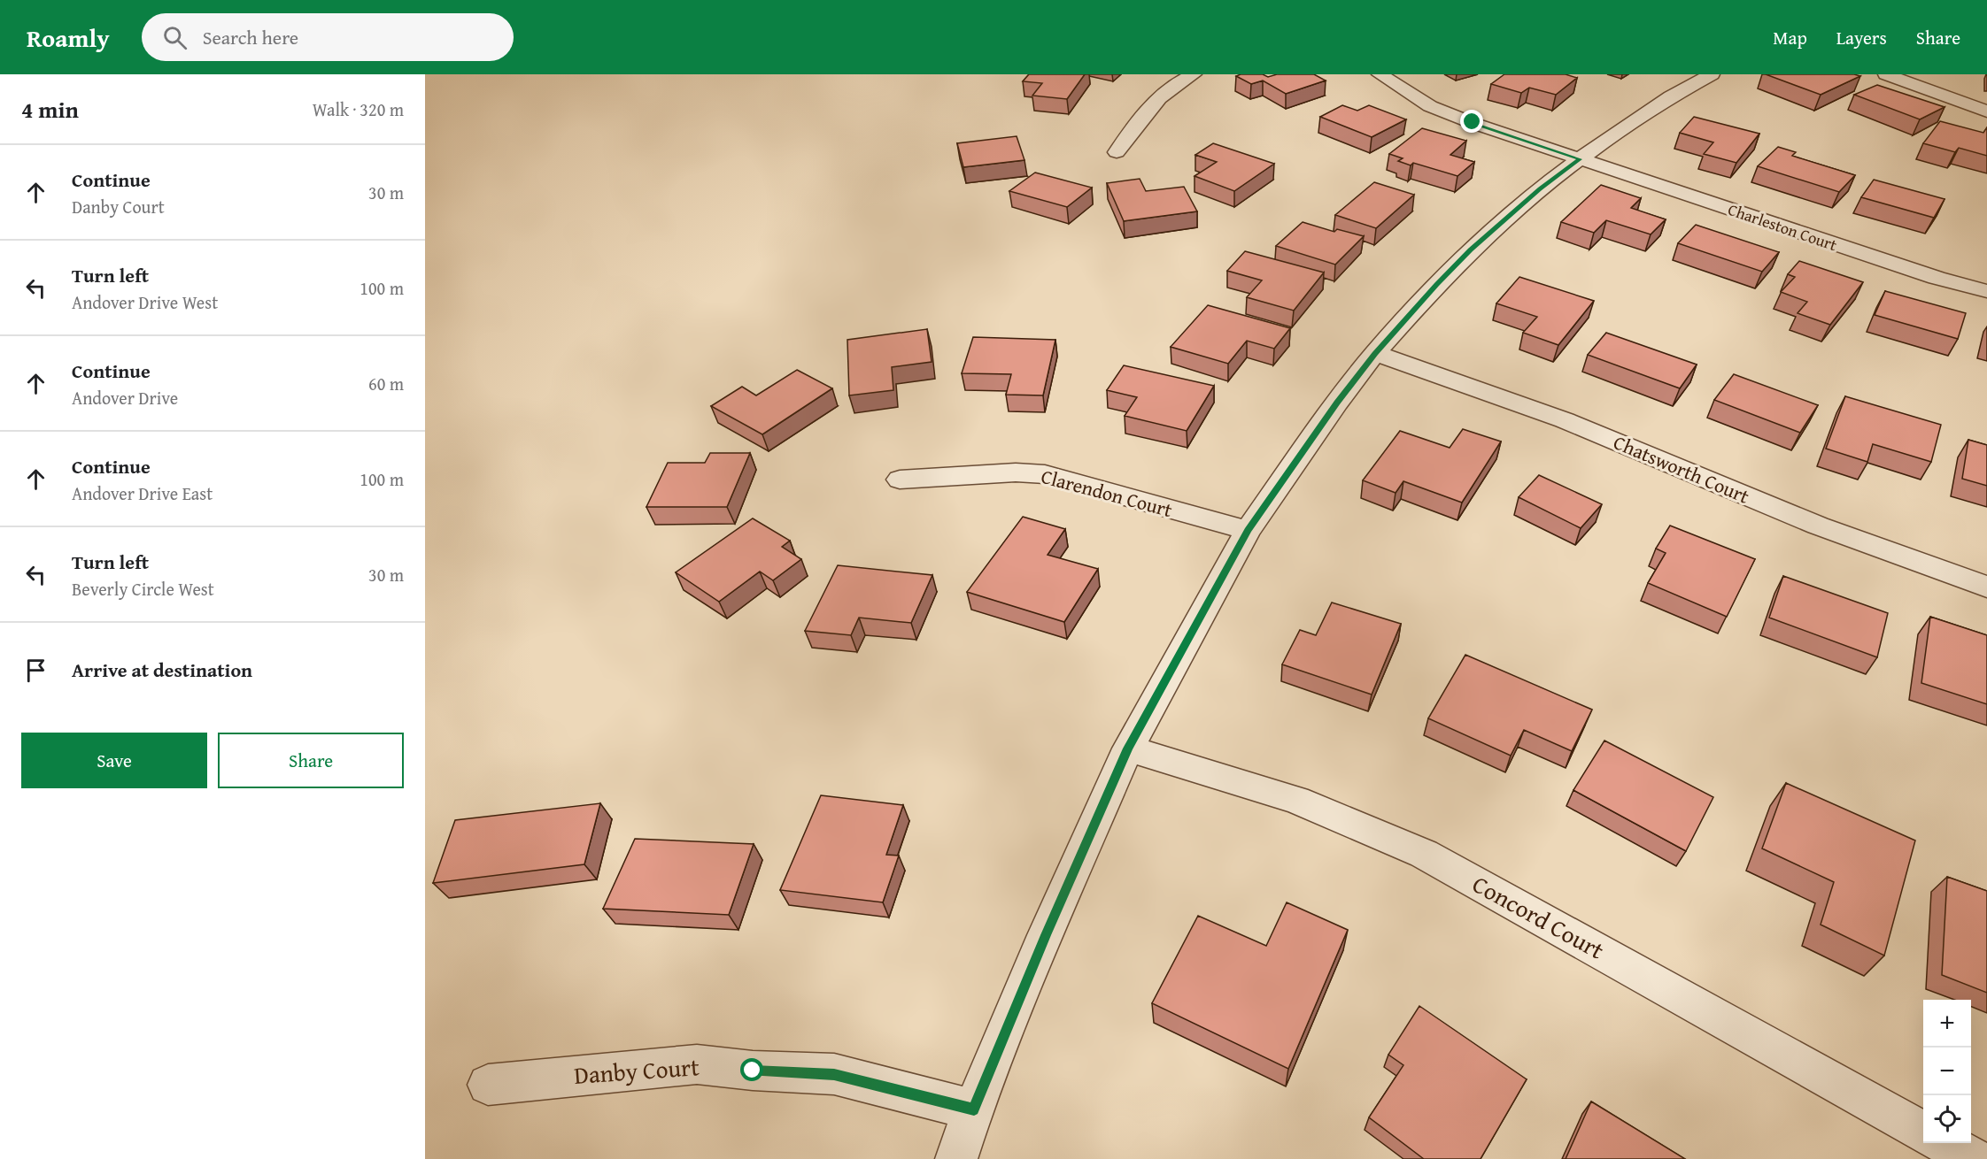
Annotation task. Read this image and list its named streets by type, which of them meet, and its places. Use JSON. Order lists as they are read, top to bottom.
{
  "streets": {
    "street": [
      "Charleston Court",
      "Chatsworth Court",
      "Clarendon Court",
      "Concord Court",
      "Danby Court"
    ]
  },
  "page": {
    "header": "Roamly",
    "search": "Search here",
    "nav": ["Map", "Layers", "Share"],
    "heading": ["4 min", "Walk · 320 m"],
    "list": [
      ["Continue", "Danby Court", "30 m"],
      ["Turn left", "Andover Drive West", "100 m"],
      ["Continue", "Andover Drive", "60 m"],
      ["Continue", "Andover Drive East", "100 m"],
      ["Turn left", "Beverly Circle West", "30 m"],
      "Arrive at destination"
    ],
    "buttons": ["Save", "Share"],
    "map_buttons": ["+", "−"]
  }
}
